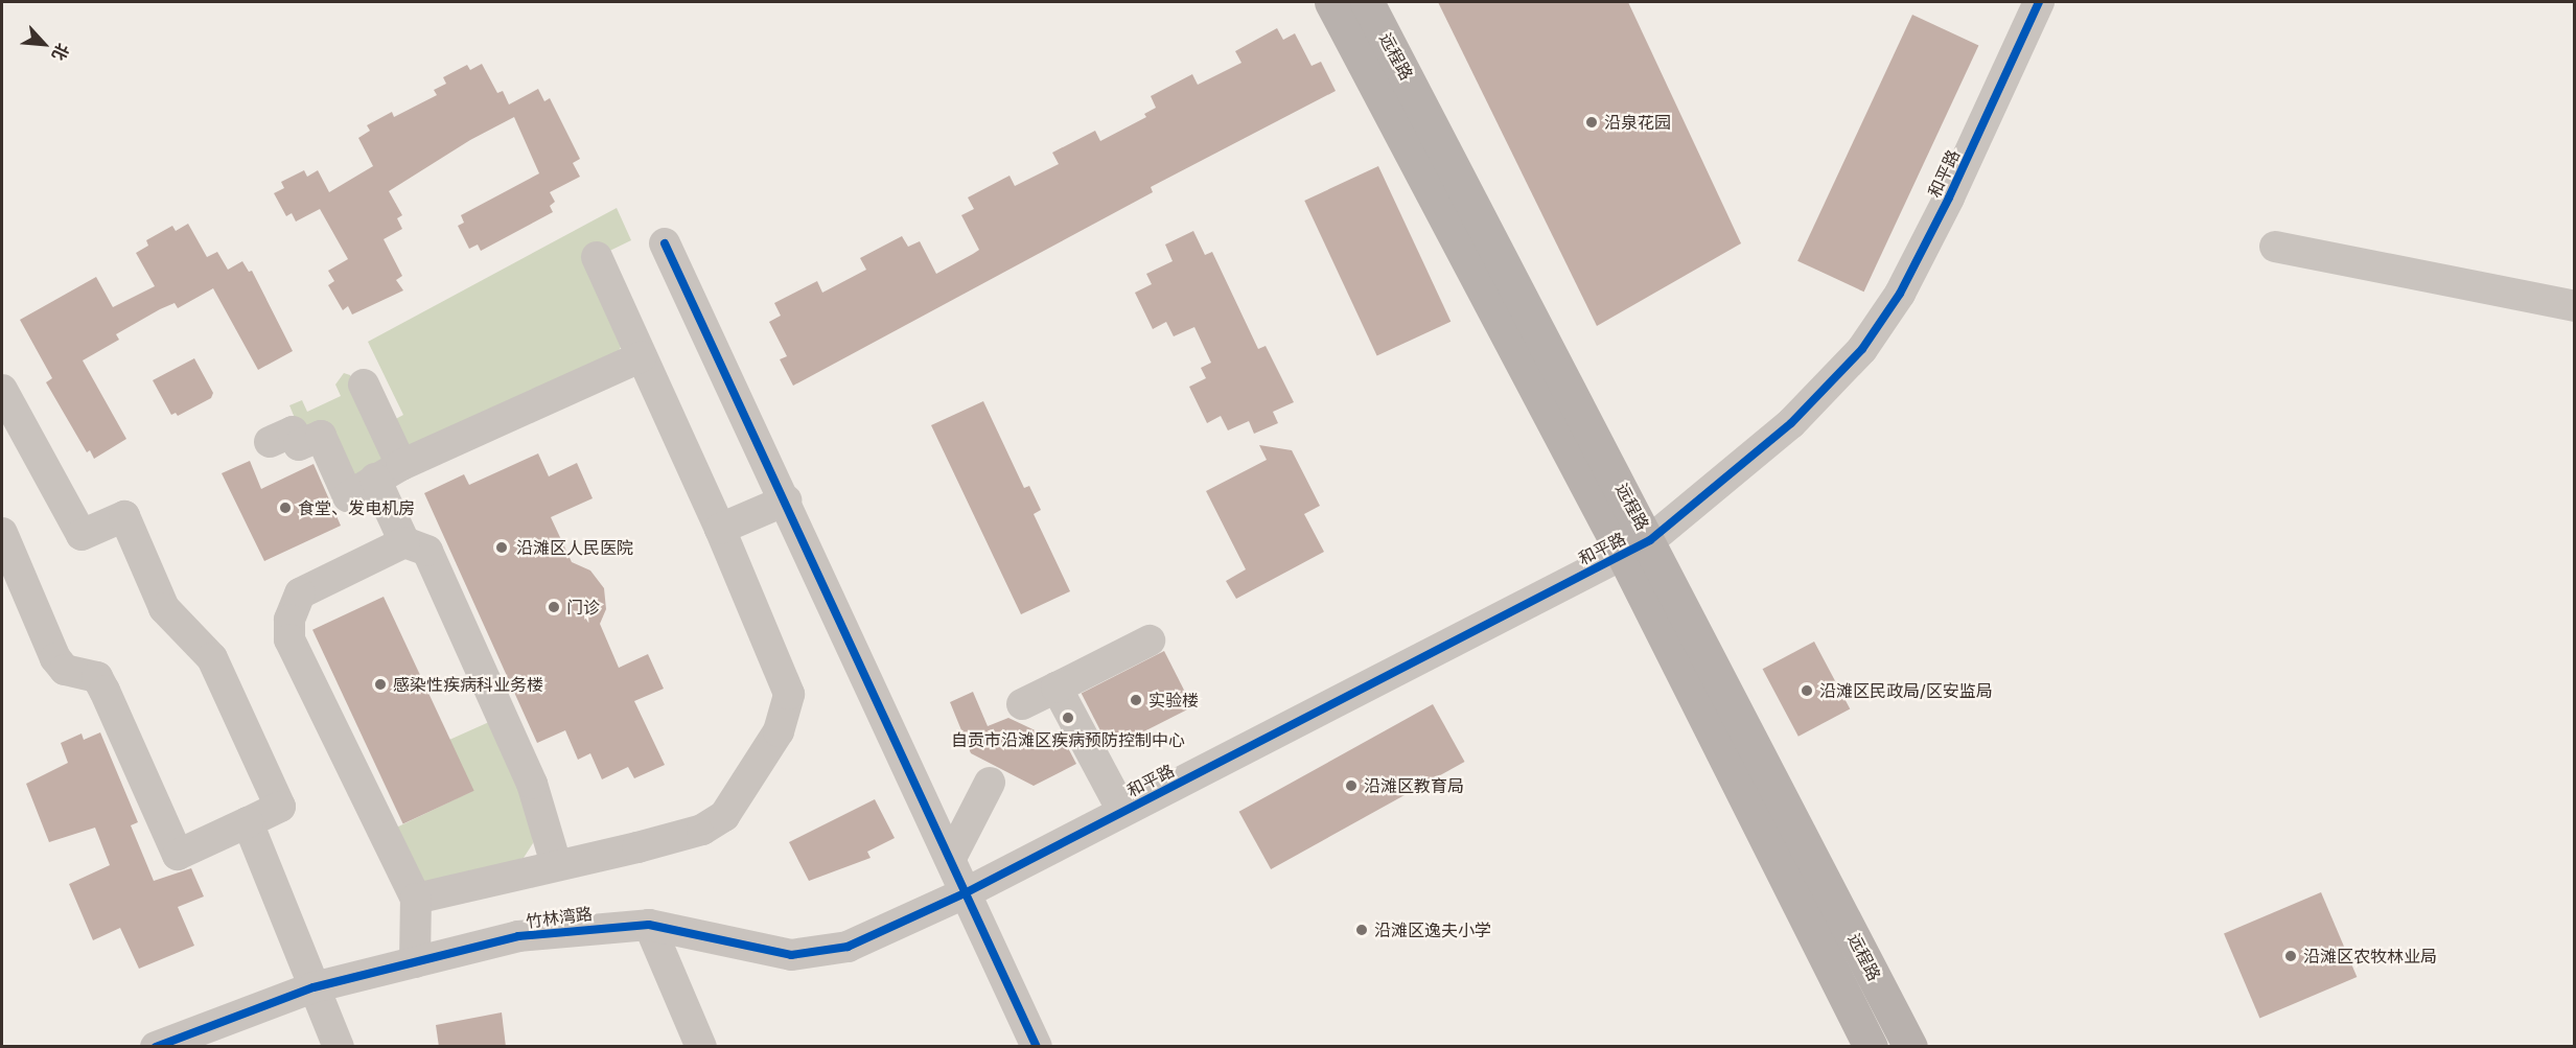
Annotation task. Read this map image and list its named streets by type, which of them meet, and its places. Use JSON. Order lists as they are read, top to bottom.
{
  "streets": {
    "main road": ["远程路"],
    "street": ["和平路", "竹林湾路"]
  },
  "crossings": [
    ["远程路", "和平路"],
    ["和平路", "竹林湾路"]
  ],
  "places": [
    "沿泉花园",
    "食堂、发电机房",
    "沿滩区人民医院",
    "门诊",
    "感染性疾病科业务楼",
    "沿滩区民政局/区安监局",
    "实验楼",
    "自贡市沿滩区疾病预防控制中心",
    "沿滩区教育局",
    "沿滩区逸夫小学",
    "沿滩区农牧林业局"
  ],
  "north": "bottom right"
}
